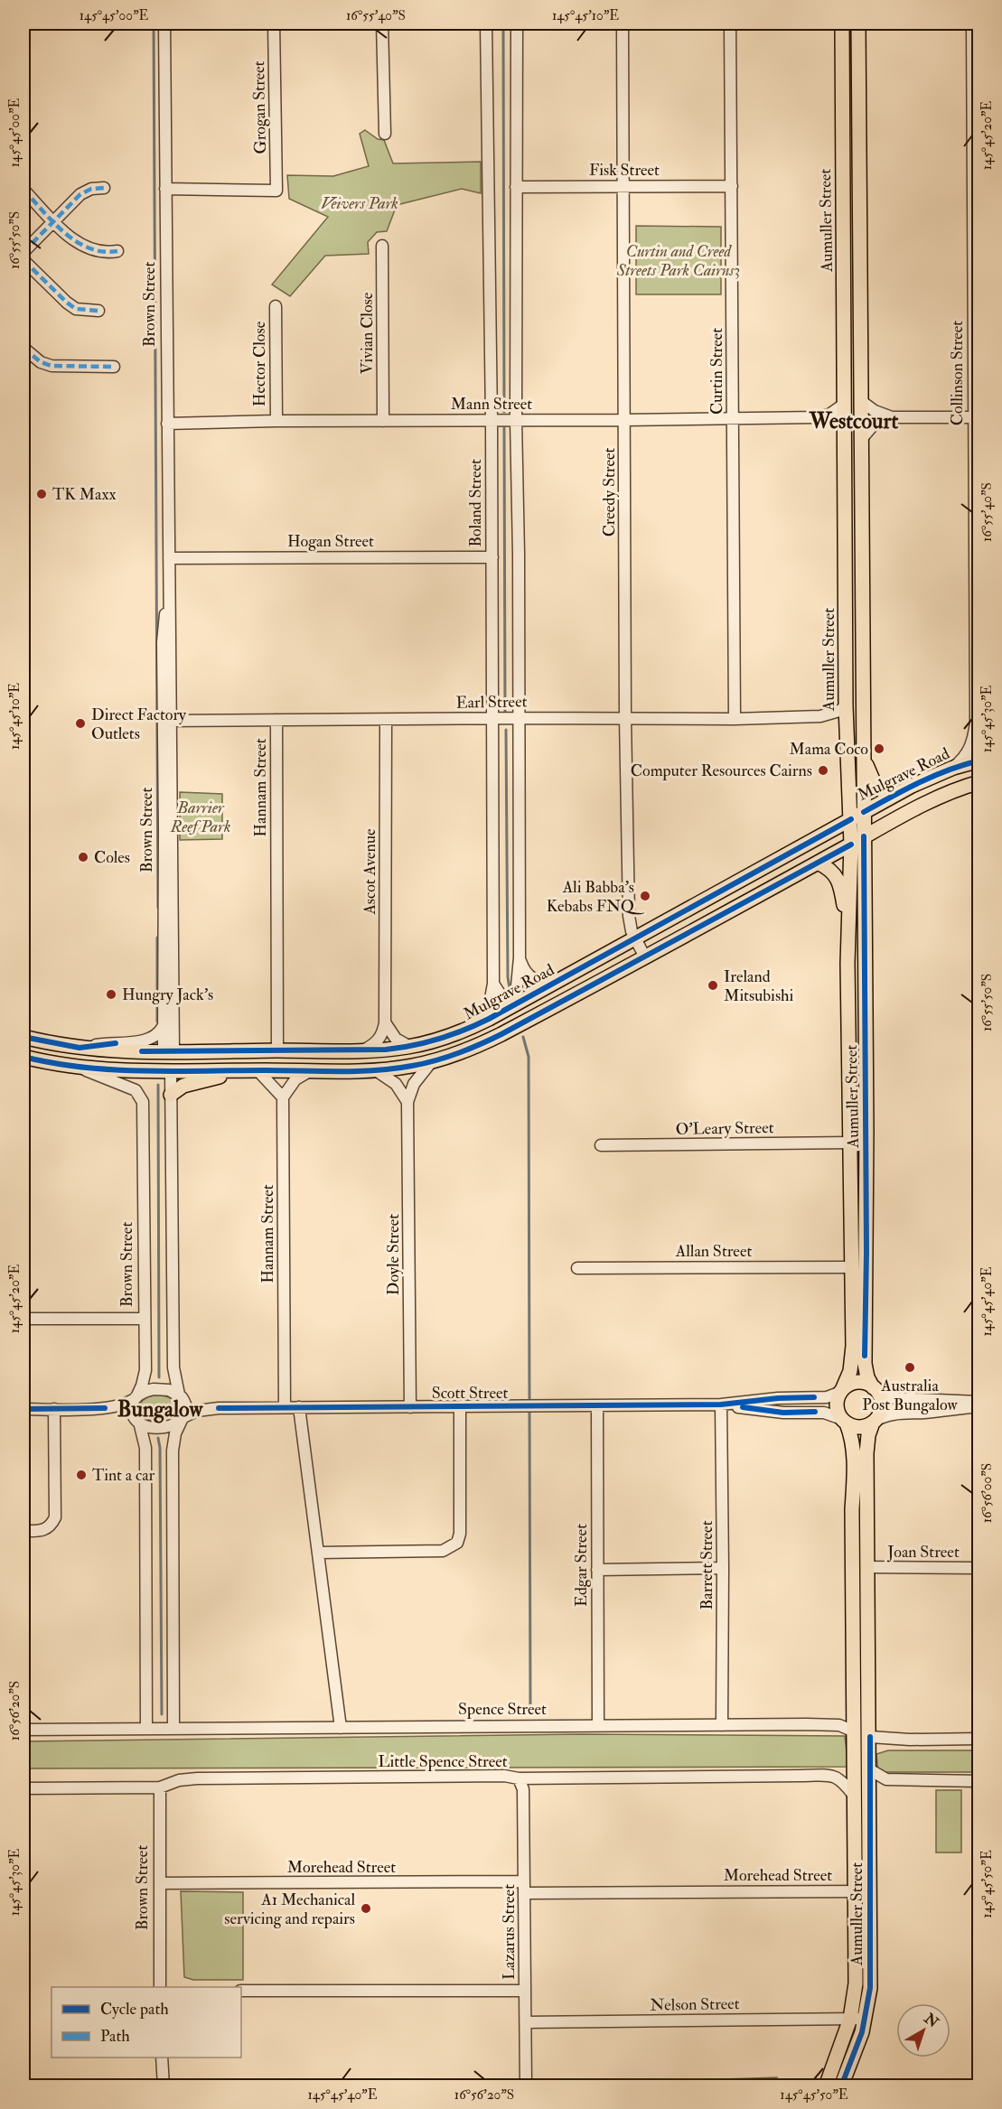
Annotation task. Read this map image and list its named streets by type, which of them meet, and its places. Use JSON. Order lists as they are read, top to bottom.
{
  "streets": {
    "main road": [
      "Aumuller Street",
      "Brown Street",
      "Mulgrave Road",
      "Spence Street"
    ],
    "street": [
      "Grogan Street",
      "Fisk Street",
      "Vivian Close",
      "Hector Close",
      "Curtin Street",
      "Collinson Street",
      "Mann Street",
      "Creedy Street",
      "Boland Street",
      "Hogan Street",
      "Earl Street",
      "Hannam Street",
      "Ascot Avenue",
      "O'Leary Street",
      "Allan Street",
      "Doyle Street",
      "Scott Street",
      "Joan Street",
      "Edgar Street",
      "Barrett Street",
      "Little Spence Street",
      "Morehead Street",
      "Lazarus Street",
      "Nelson Street"
    ]
  },
  "crossings": [
    ["Grogan Street", "Brown Street"],
    ["Fisk Street", "Curtin Street"],
    ["Fisk Street", "Creedy Street"],
    ["Aumuller Street", "Mann Street"],
    ["Aumuller Street", "Earl Street"],
    ["Aumuller Street", "Mulgrave Road"],
    ["Aumuller Street", "O'Leary Street"],
    ["Aumuller Street", "Allan Street"],
    ["Aumuller Street", "Scott Street"],
    ["Aumuller Street", "Joan Street"],
    ["Aumuller Street", "Spence Street"],
    ["Aumuller Street", "Little Spence Street"],
    ["Aumuller Street", "Morehead Street"],
    ["Aumuller Street", "Nelson Street"],
    ["Brown Street", "Mann Street"],
    ["Brown Street", "Hogan Street"],
    ["Brown Street", "Earl Street"],
    ["Brown Street", "Mulgrave Road"],
    ["Brown Street", "Scott Street"],
    ["Brown Street", "Little Spence Street"],
    ["Brown Street", "Morehead Street"],
    ["Vivian Close", "Mann Street"],
    ["Hector Close", "Mann Street"],
    ["Curtin Street", "Mann Street"],
    ["Curtin Street", "Earl Street"],
    ["Mann Street", "Creedy Street"],
    ["Mann Street", "Boland Street"],
    ["Creedy Street", "Earl Street"],
    ["Creedy Street", "Mulgrave Road"],
    ["Boland Street", "Hogan Street"],
    ["Boland Street", "Earl Street"],
    ["Boland Street", "Mulgrave Road"],
    ["Earl Street", "Hannam Street"],
    ["Earl Street", "Ascot Avenue"],
    ["Mulgrave Road", "Hannam Street"],
    ["Mulgrave Road", "Ascot Avenue"],
    ["Mulgrave Road", "Doyle Street"],
    ["Hannam Street", "Scott Street"],
    ["Doyle Street", "Scott Street"],
    ["Scott Street", "Edgar Street"],
    ["Scott Street", "Barrett Street"],
    ["Edgar Street", "Spence Street"],
    ["Barrett Street", "Spence Street"],
    ["Little Spence Street", "Lazarus Street"],
    ["Morehead Street", "Lazarus Street"],
    ["Lazarus Street", "Nelson Street"]
  ],
  "districts": ["Westcourt", "Bungalow"],
  "parks": ["Veivers Park", "Curtin and Creed Streets Park Cairns3", "Barrier Reef Park"],
  "places": [
    "TK Maxx",
    "Direct Factory Outlets",
    "Mama Coco",
    "Computer Resources Cairns",
    "Coles",
    "Ali Babba's Kebabs FNQ",
    "Ireland Mitsubishi",
    "Hungry Jack's",
    "Australia Post Bungalow",
    "Tint a car",
    "A1 Mechanical servicing and repairs"
  ],
  "legend": ["Cycle path", "Path"],
  "north": "top right",
  "coordinates": [
    "145°45'00\"E",
    "16°55'40\"S",
    "145°45'10\"E",
    "145°45'20\"E",
    "16°55'50\"S",
    "145°45'30\"E",
    "145°45'40\"E",
    "16°56'00\"S",
    "16°56'20\"S",
    "145°45'50\"E"
  ]
}
